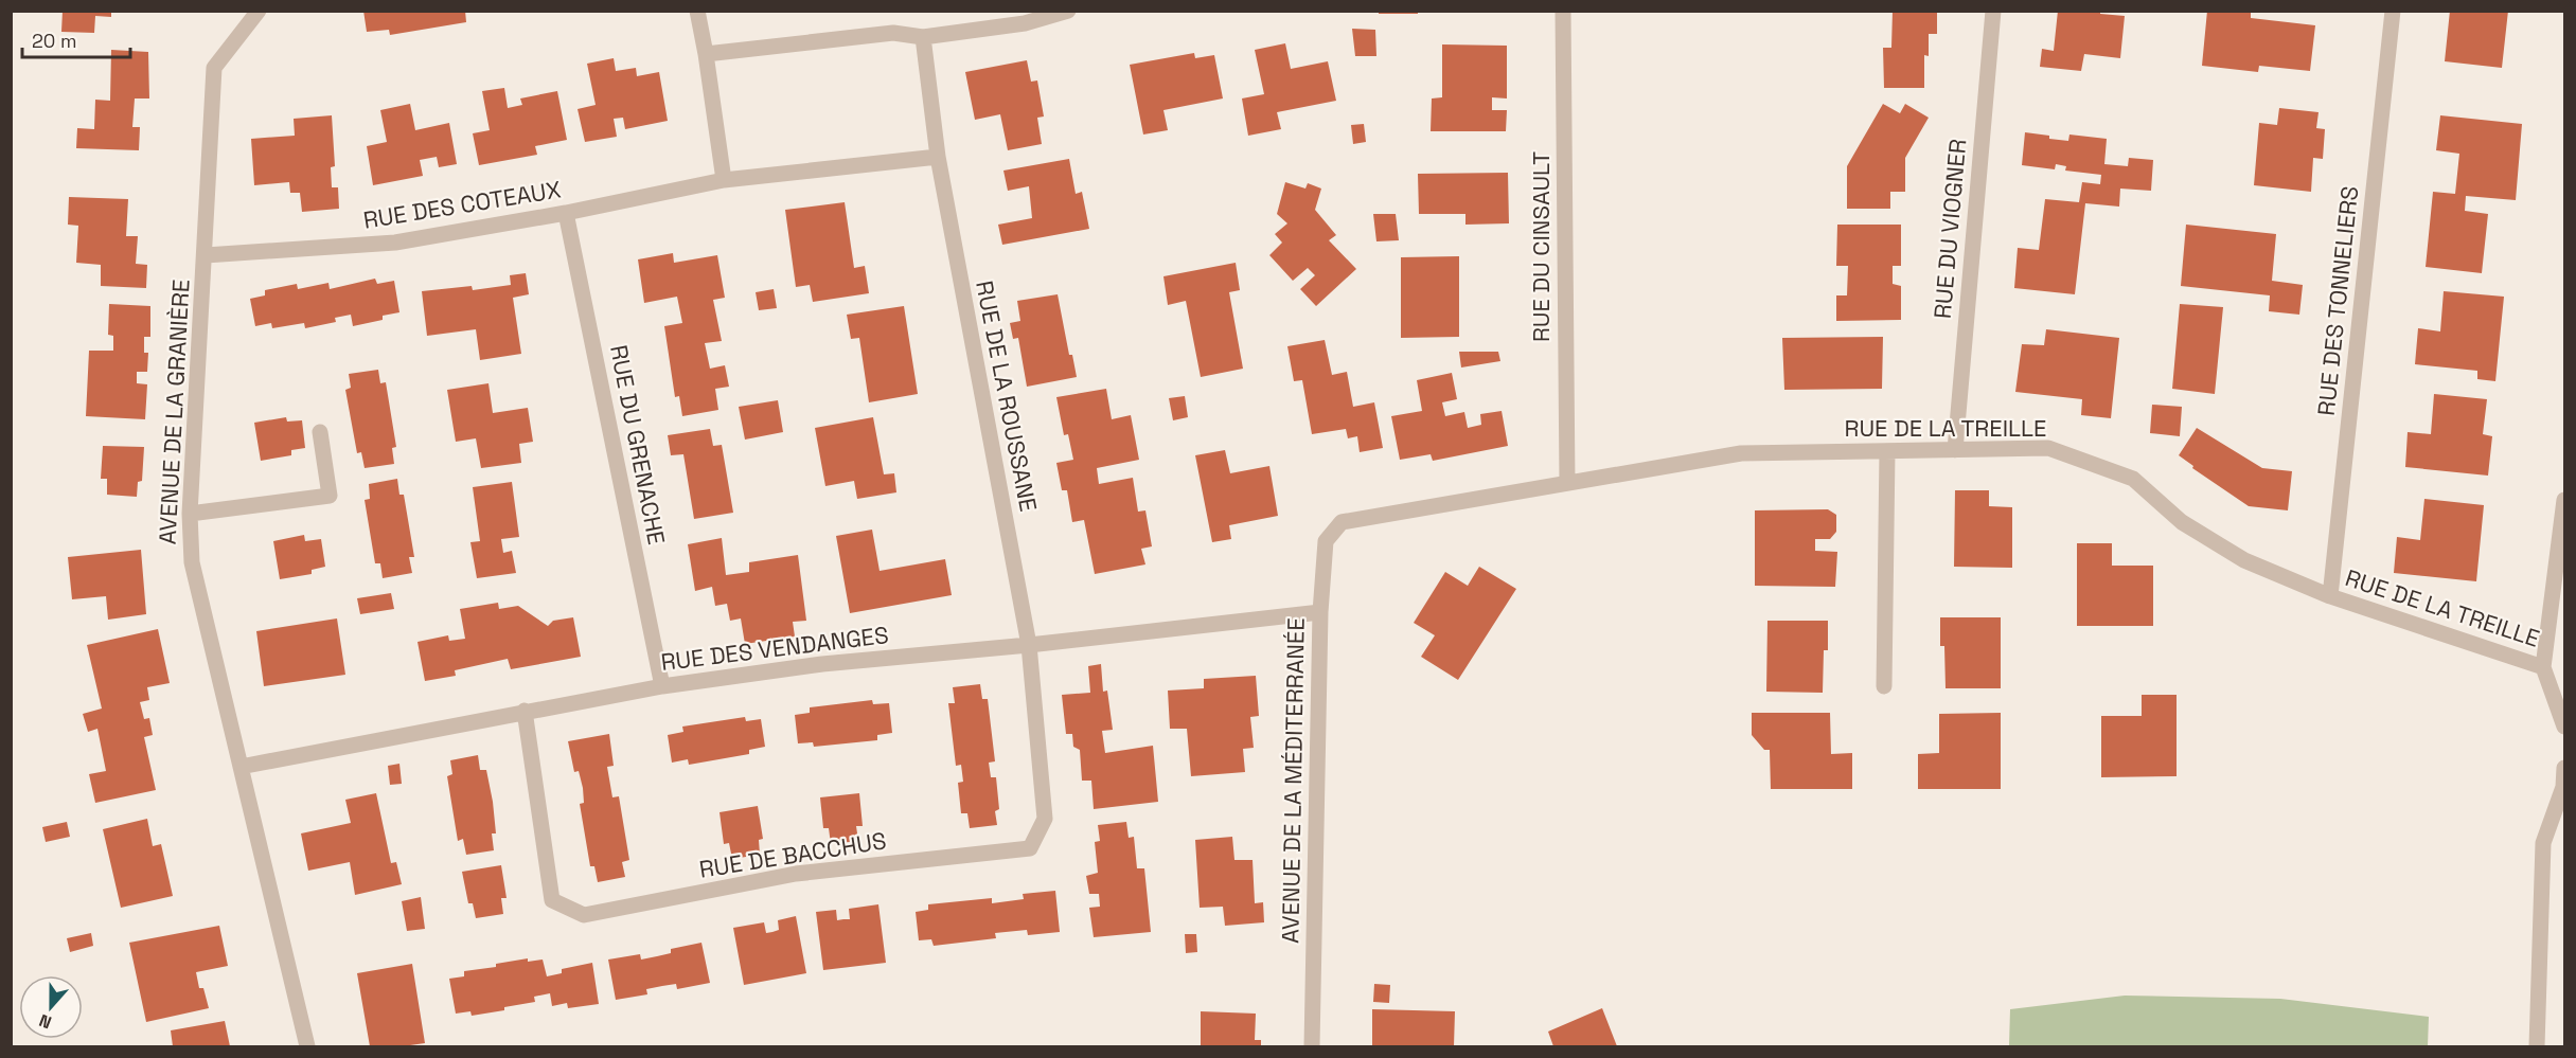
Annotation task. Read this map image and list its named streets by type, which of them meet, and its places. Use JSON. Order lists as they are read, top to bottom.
{
  "streets": {
    "street": [
      "RUE DES COTEAUX",
      "RUE DU VIOGNER",
      "RUE DU CINSAULT",
      "RUE DES TONNELIERS",
      "RUE DE LA ROUSSANE",
      "AVENUE DE LA GRANIÈRE",
      "RUE DE LA TREILLE",
      "RUE DU GRENACHE",
      "RUE DES VENDANGES",
      "AVENUE DE LA MÉDITERRANÉE",
      "RUE DE BACCHUS"
    ]
  },
  "crossings": [
    ["RUE DES COTEAUX", "RUE DE LA ROUSSANE"],
    ["RUE DES COTEAUX", "AVENUE DE LA GRANIÈRE"],
    ["RUE DES COTEAUX", "RUE DU GRENACHE"],
    ["RUE DU VIOGNER", "RUE DE LA TREILLE"],
    ["RUE DU CINSAULT", "RUE DE LA TREILLE"],
    ["RUE DES TONNELIERS", "RUE DE LA TREILLE"],
    ["RUE DE LA ROUSSANE", "RUE DES VENDANGES"],
    ["RUE DE LA ROUSSANE", "RUE DE BACCHUS"],
    ["AVENUE DE LA GRANIÈRE", "RUE DES VENDANGES"],
    ["RUE DE LA TREILLE", "AVENUE DE LA MÉDITERRANÉE"],
    ["RUE DU GRENACHE", "RUE DES VENDANGES"],
    ["RUE DES VENDANGES", "AVENUE DE LA MÉDITERRANÉE"],
    ["RUE DES VENDANGES", "RUE DE BACCHUS"]
  ],
  "scale_bar": "20 m",
  "north": "bottom"
}
